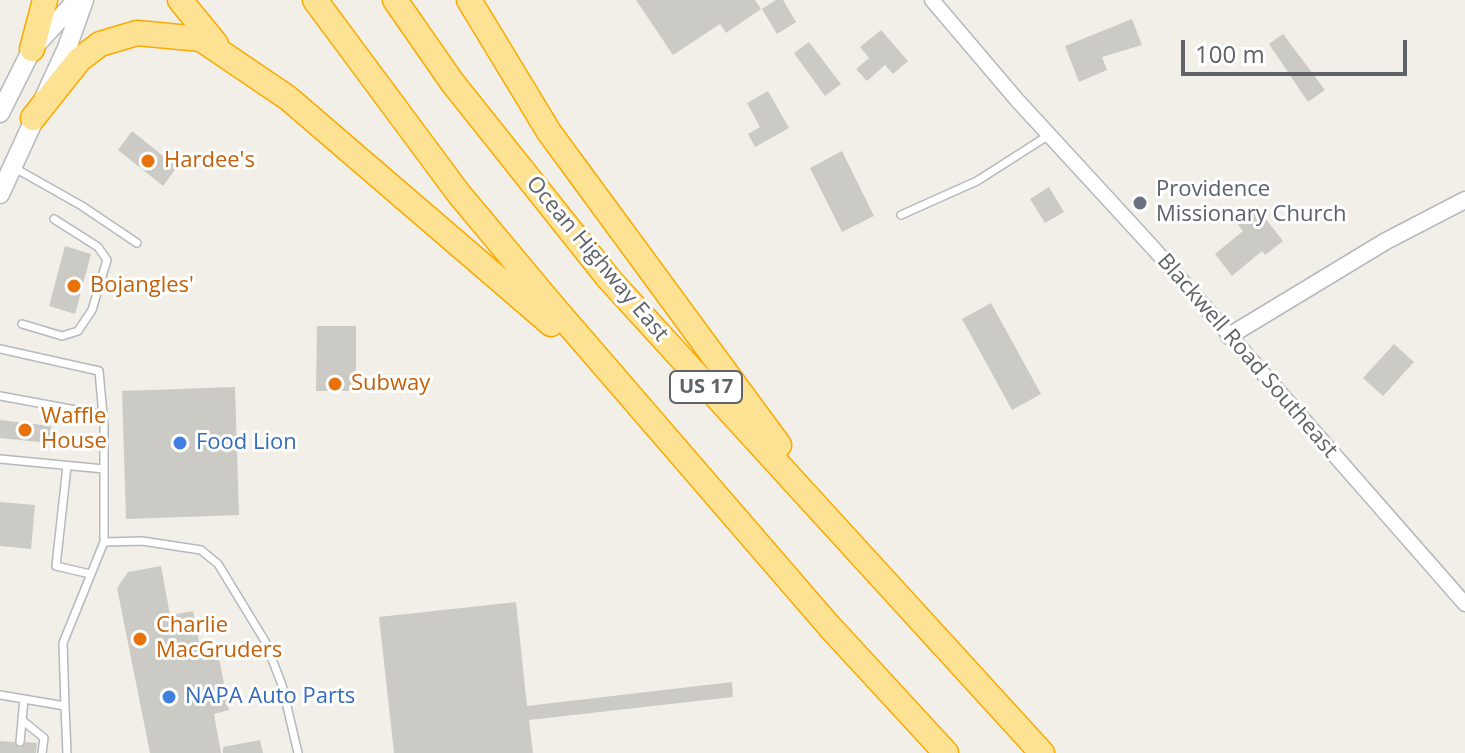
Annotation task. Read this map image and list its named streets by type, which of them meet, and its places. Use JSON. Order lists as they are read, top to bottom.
{
  "streets": {
    "highway": ["Ocean Highway East", "US 17"],
    "street": ["Blackwell Road Southeast"]
  },
  "places": [
    "Hardee's",
    "Providence Missionary Church",
    "Bojangles'",
    "Subway",
    "Waffle House",
    "Food Lion",
    "Charlie MacGruders",
    "NAPA Auto Parts"
  ],
  "scale_bar": "100 m"
}
